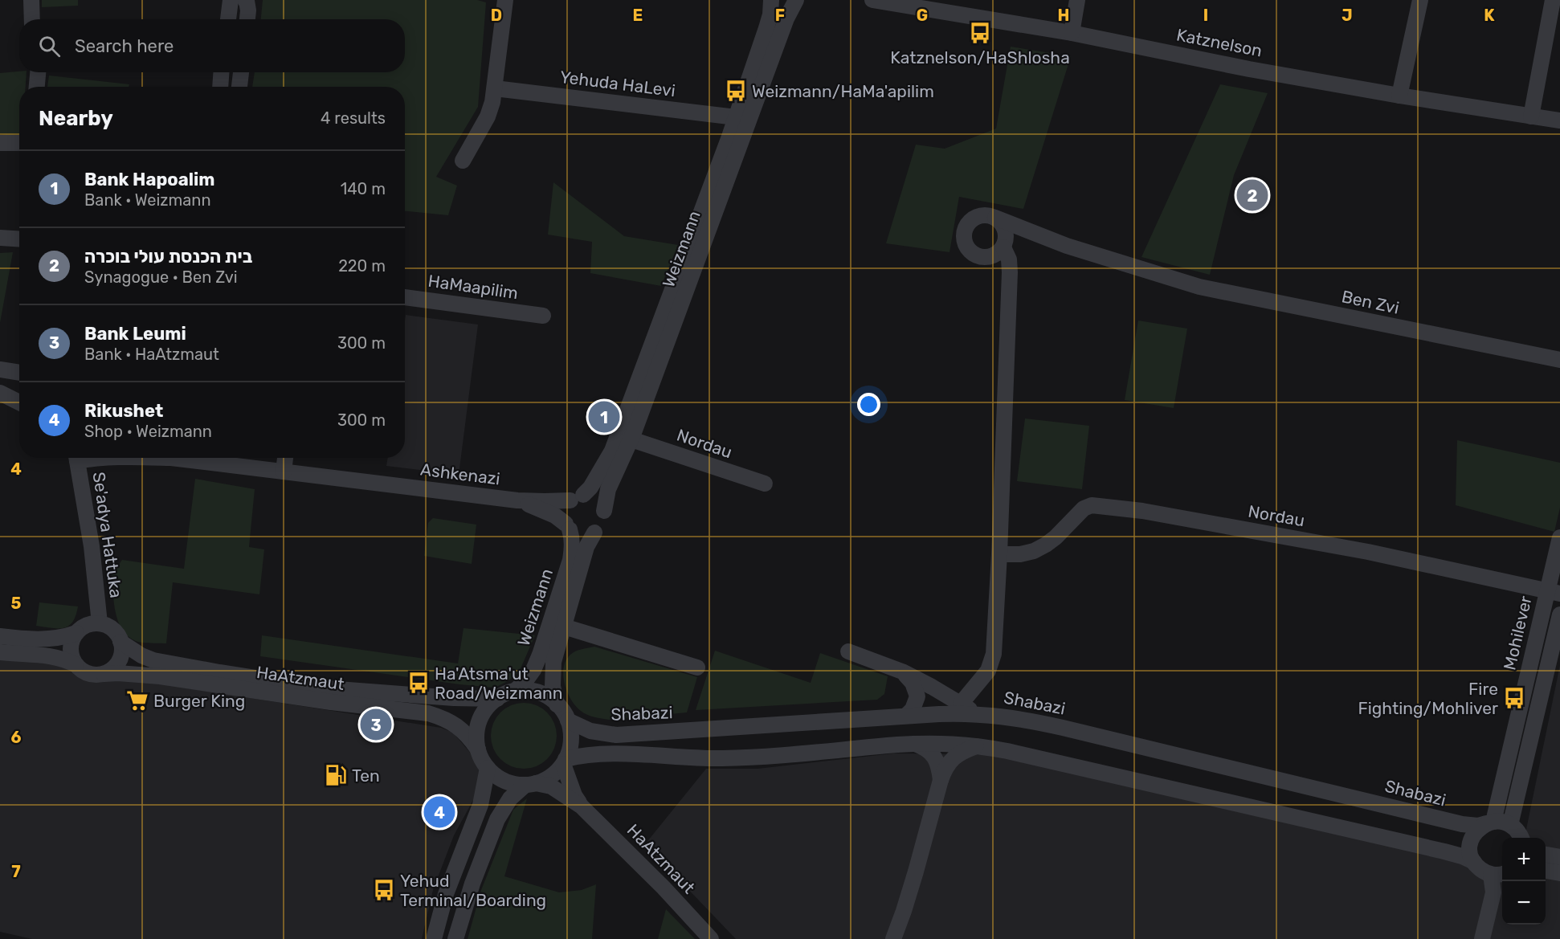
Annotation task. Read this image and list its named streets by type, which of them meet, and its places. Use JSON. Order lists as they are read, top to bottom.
{
  "streets": {
    "street": [
      "Katznelson",
      "Yehuda HaLevi",
      "Weizmann",
      "HaMaapilim",
      "Ben Zvi",
      "Nordau",
      "Ashkenazi",
      "Se'adya Hattuka",
      "Mohilever",
      "HaAtzmaut",
      "Shabazi"
    ]
  },
  "crossings": [
    ["Yehuda HaLevi", "Weizmann"],
    ["Weizmann", "Nordau"],
    ["Weizmann", "Ashkenazi"],
    ["Weizmann", "HaAtzmaut"],
    ["Weizmann", "Shabazi"],
    ["Nordau", "Mohilever"],
    ["Se'adya Hattuka", "HaAtzmaut"],
    ["Mohilever", "Shabazi"],
    ["HaAtzmaut", "Shabazi"]
  ],
  "places": {
    "bus stop": [
      "Katznelson/HaShlosha",
      "Weizmann/HaMa'apilim",
      "Ha'Atsma'ut Road/Weizmann",
      "Fire Fighting/Mohliver",
      "Yehud Terminal/Boarding"
    ],
    "supermarket": ["Burger King"],
    "fuel station": ["Ten"]
  },
  "page": {
    "search": "Search here",
    "heading": ["Nearby", "4 results"],
    "list": [
      {
        "mark": "1",
        "name": "Bank Hapoalim",
        "note": "Bank · Weizmann",
        "value": "140 m"
      },
      {
        "mark": "2",
        "name": "בית הכנסת עולי בוכרה",
        "note": "Synagogue · Ben Zvi",
        "value": "220 m"
      },
      {
        "mark": "3",
        "name": "Bank Leumi",
        "note": "Bank · HaAtzmaut",
        "value": "300 m"
      },
      {
        "mark": "4",
        "name": "Rikushet",
        "note": "Shop · Weizmann",
        "value": "300 m"
      }
    ],
    "pins": [
      "2",
      "1",
      "3",
      "4"
    ],
    "map_buttons": ["+", "−"]
  },
  "grid": {
    "columns": [
      "D",
      "E",
      "F",
      "G",
      "H",
      "I",
      "J",
      "K"
    ],
    "rows": [
      "4",
      "5",
      "6",
      "7"
    ]
  }
}
